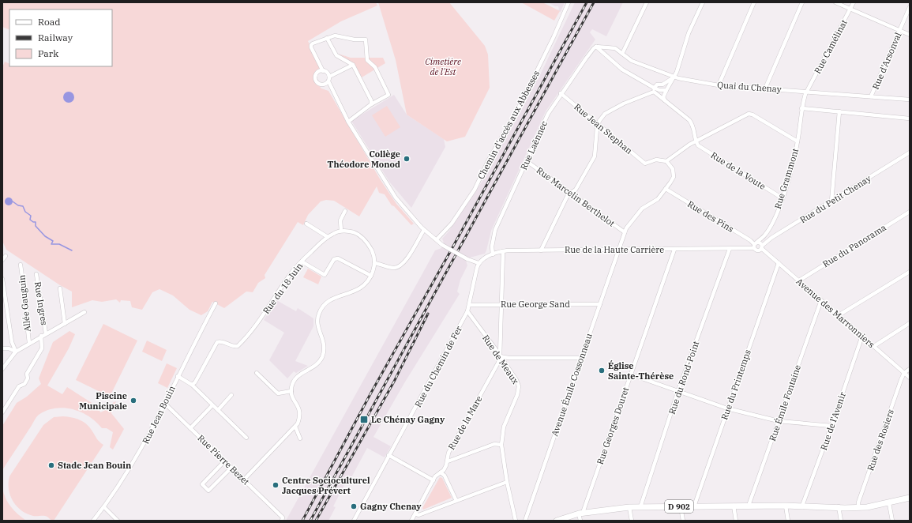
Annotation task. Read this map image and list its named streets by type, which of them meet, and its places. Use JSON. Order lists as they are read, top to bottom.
{
  "streets": {
    "main road": ["D 902"],
    "street": [
      "Rue Camélinat",
      "Rue d'Arsonval",
      "Quai du Chenay",
      "Chemin d'accès aux Abbesses",
      "Rue Jean Stephan",
      "Rue Laënnec",
      "Rue de la Voute",
      "Rue Grammont",
      "Rue Marcelin Berthelot",
      "Rue du Petit Chenay",
      "Rue des Pins",
      "Rue du Panorama",
      "Rue de la Haute Carrière",
      "Rue du 18 Juin",
      "Allée Gauguin",
      "Rue Ingres",
      "Rue George Sand",
      "Avenue des Marronniers",
      "Rue de Meaux",
      "Rue du Chemin de Fer",
      "Rue du Rond-Point",
      "Avenue Émile Cossonneau",
      "Rue du Printemps",
      "Rue Émile Fontaine",
      "Rue Jean Bouin",
      "Rue de l'Avenir",
      "Rue de la Mare",
      "Rue Georges Douret",
      "Rue des Rosiers",
      "Rue Pierre Bezet"
    ]
  },
  "crossings": [
    ["Rue Camélinat", "Quai du Chenay"],
    ["Rue Camélinat", "Rue Grammont"],
    ["Rue d'Arsonval", "Quai du Chenay"],
    ["Quai du Chenay", "Rue Laënnec"],
    ["Quai du Chenay", "Rue Grammont"],
    ["Rue Jean Stephan", "Rue Laënnec"],
    ["Rue Jean Stephan", "Avenue Émile Cossonneau"],
    ["Rue Laënnec", "Rue Marcelin Berthelot"],
    ["Rue Laënnec", "Rue de la Haute Carrière"],
    ["Rue de la Voute", "Rue Grammont"],
    ["Rue Grammont", "Rue des Pins"],
    ["Rue Grammont", "Rue de la Haute Carrière"],
    ["Rue Marcelin Berthelot", "Avenue Émile Cossonneau"],
    ["Rue du Petit Chenay", "Rue des Pins"],
    ["Rue du Petit Chenay", "Rue de la Haute Carrière"],
    ["Rue du Petit Chenay", "Avenue des Marronniers"],
    ["Rue des Pins", "Rue de la Haute Carrière"],
    ["Rue des Pins", "Avenue des Marronniers"],
    ["Rue des Pins", "Avenue Émile Cossonneau"],
    ["Rue du Panorama", "Avenue des Marronniers"],
    ["Rue de la Haute Carrière", "Avenue des Marronniers"],
    ["Rue de la Haute Carrière", "Rue du Rond-Point"],
    ["Rue de la Haute Carrière", "Avenue Émile Cossonneau"],
    ["Rue de la Haute Carrière", "Rue Georges Douret"],
    ["Rue George Sand", "Avenue Émile Cossonneau"],
    ["Avenue des Marronniers", "Rue du Printemps"],
    ["Avenue des Marronniers", "Rue Émile Fontaine"],
    ["Avenue des Marronniers", "Rue de l'Avenir"],
    ["Avenue des Marronniers", "Rue des Rosiers"],
    ["Rue de Meaux", "Rue du Chemin de Fer"],
    ["Rue de Meaux", "Rue de la Mare"],
    ["Rue du Rond-Point", "D 902"],
    ["Rue du Printemps", "D 902"],
    ["Rue Émile Fontaine", "D 902"],
    ["Rue Jean Bouin", "Rue Pierre Bezet"],
    ["Rue de l'Avenir", "D 902"],
    ["Rue Georges Douret", "D 902"],
    ["Rue des Rosiers", "D 902"]
  ],
  "parks": ["Cimetière de l'Est"],
  "places": {
    "other": [
      "Collège Théodore Monod",
      "Église Sainte-Thérèse",
      "Piscine Municipale",
      "Stade Jean Bouin",
      "Centre Socioculturel Jacques Prévert",
      "Gagny Chenay"
    ],
    "transit": ["Le Chénay Gagny"]
  },
  "legend": ["Road", "Railway", "Park"]
}
